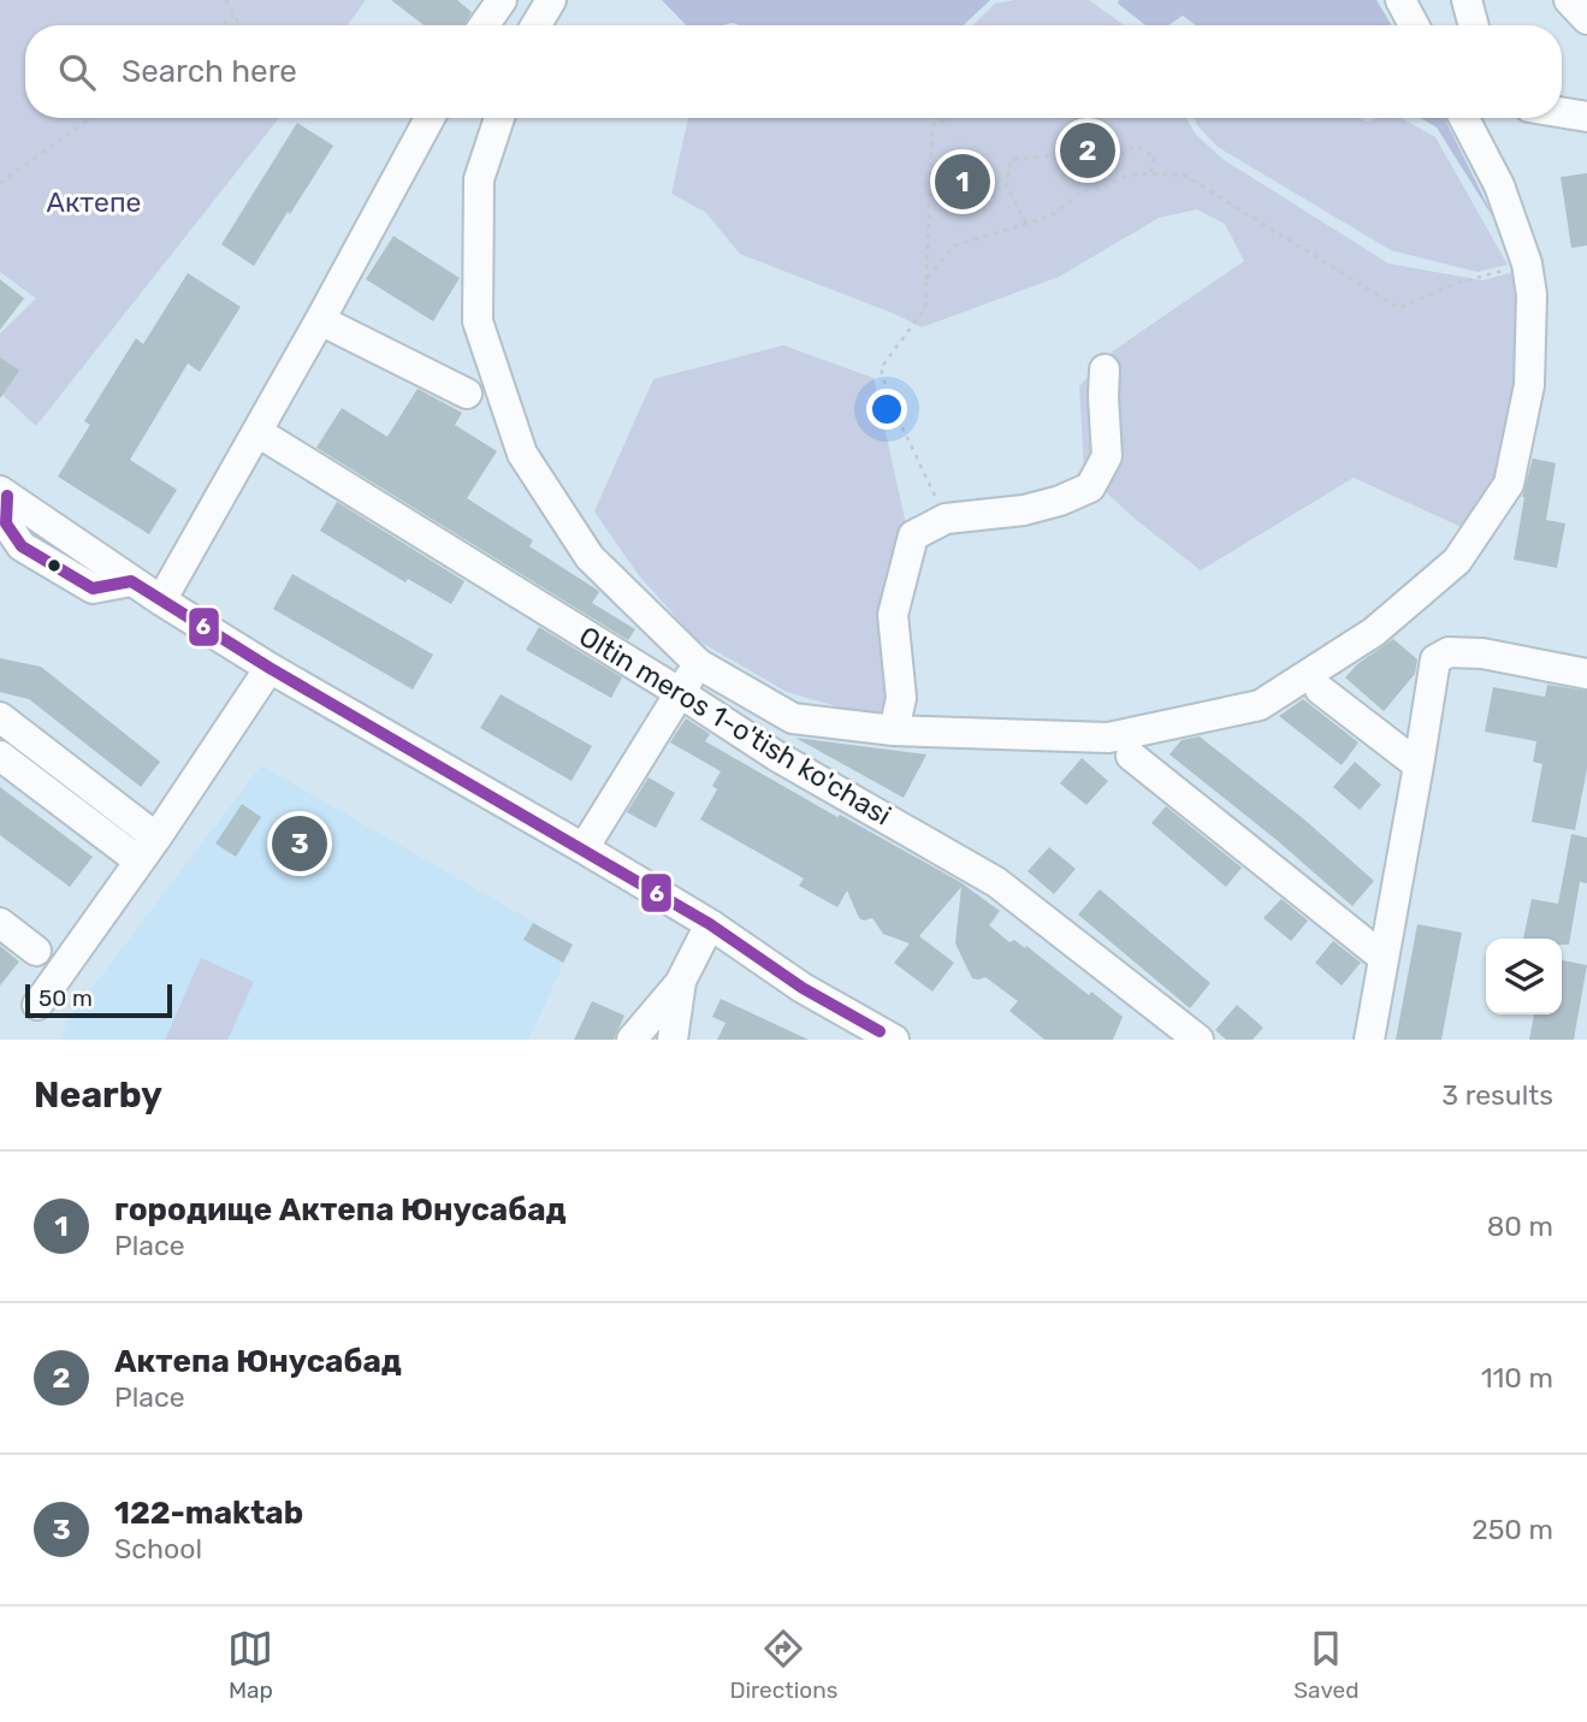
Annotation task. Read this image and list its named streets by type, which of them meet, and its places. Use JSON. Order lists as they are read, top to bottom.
{
  "streets": {
    "street": ["Oltin meros 1-o'tish ko'chasi"]
  },
  "parks": ["Актепе"],
  "lines": ["transit line 6"],
  "scale_bar": "50 m",
  "page": {
    "search": "Search here",
    "pins": ["2", "1", "3"],
    "scale": "50 m",
    "heading": ["Nearby", "3 results"],
    "list": [
      {
        "mark": "1",
        "name": "городище Актепа Юнусабад",
        "note": "Place",
        "value": "80 m"
      },
      {
        "mark": "2",
        "name": "Актепа Юнусабад",
        "note": "Place",
        "value": "110 m"
      },
      {
        "mark": "3",
        "name": "122-maktab",
        "note": "School",
        "value": "250 m"
      }
    ],
    "nav": ["Map", "Directions", "Saved"]
  }
}
